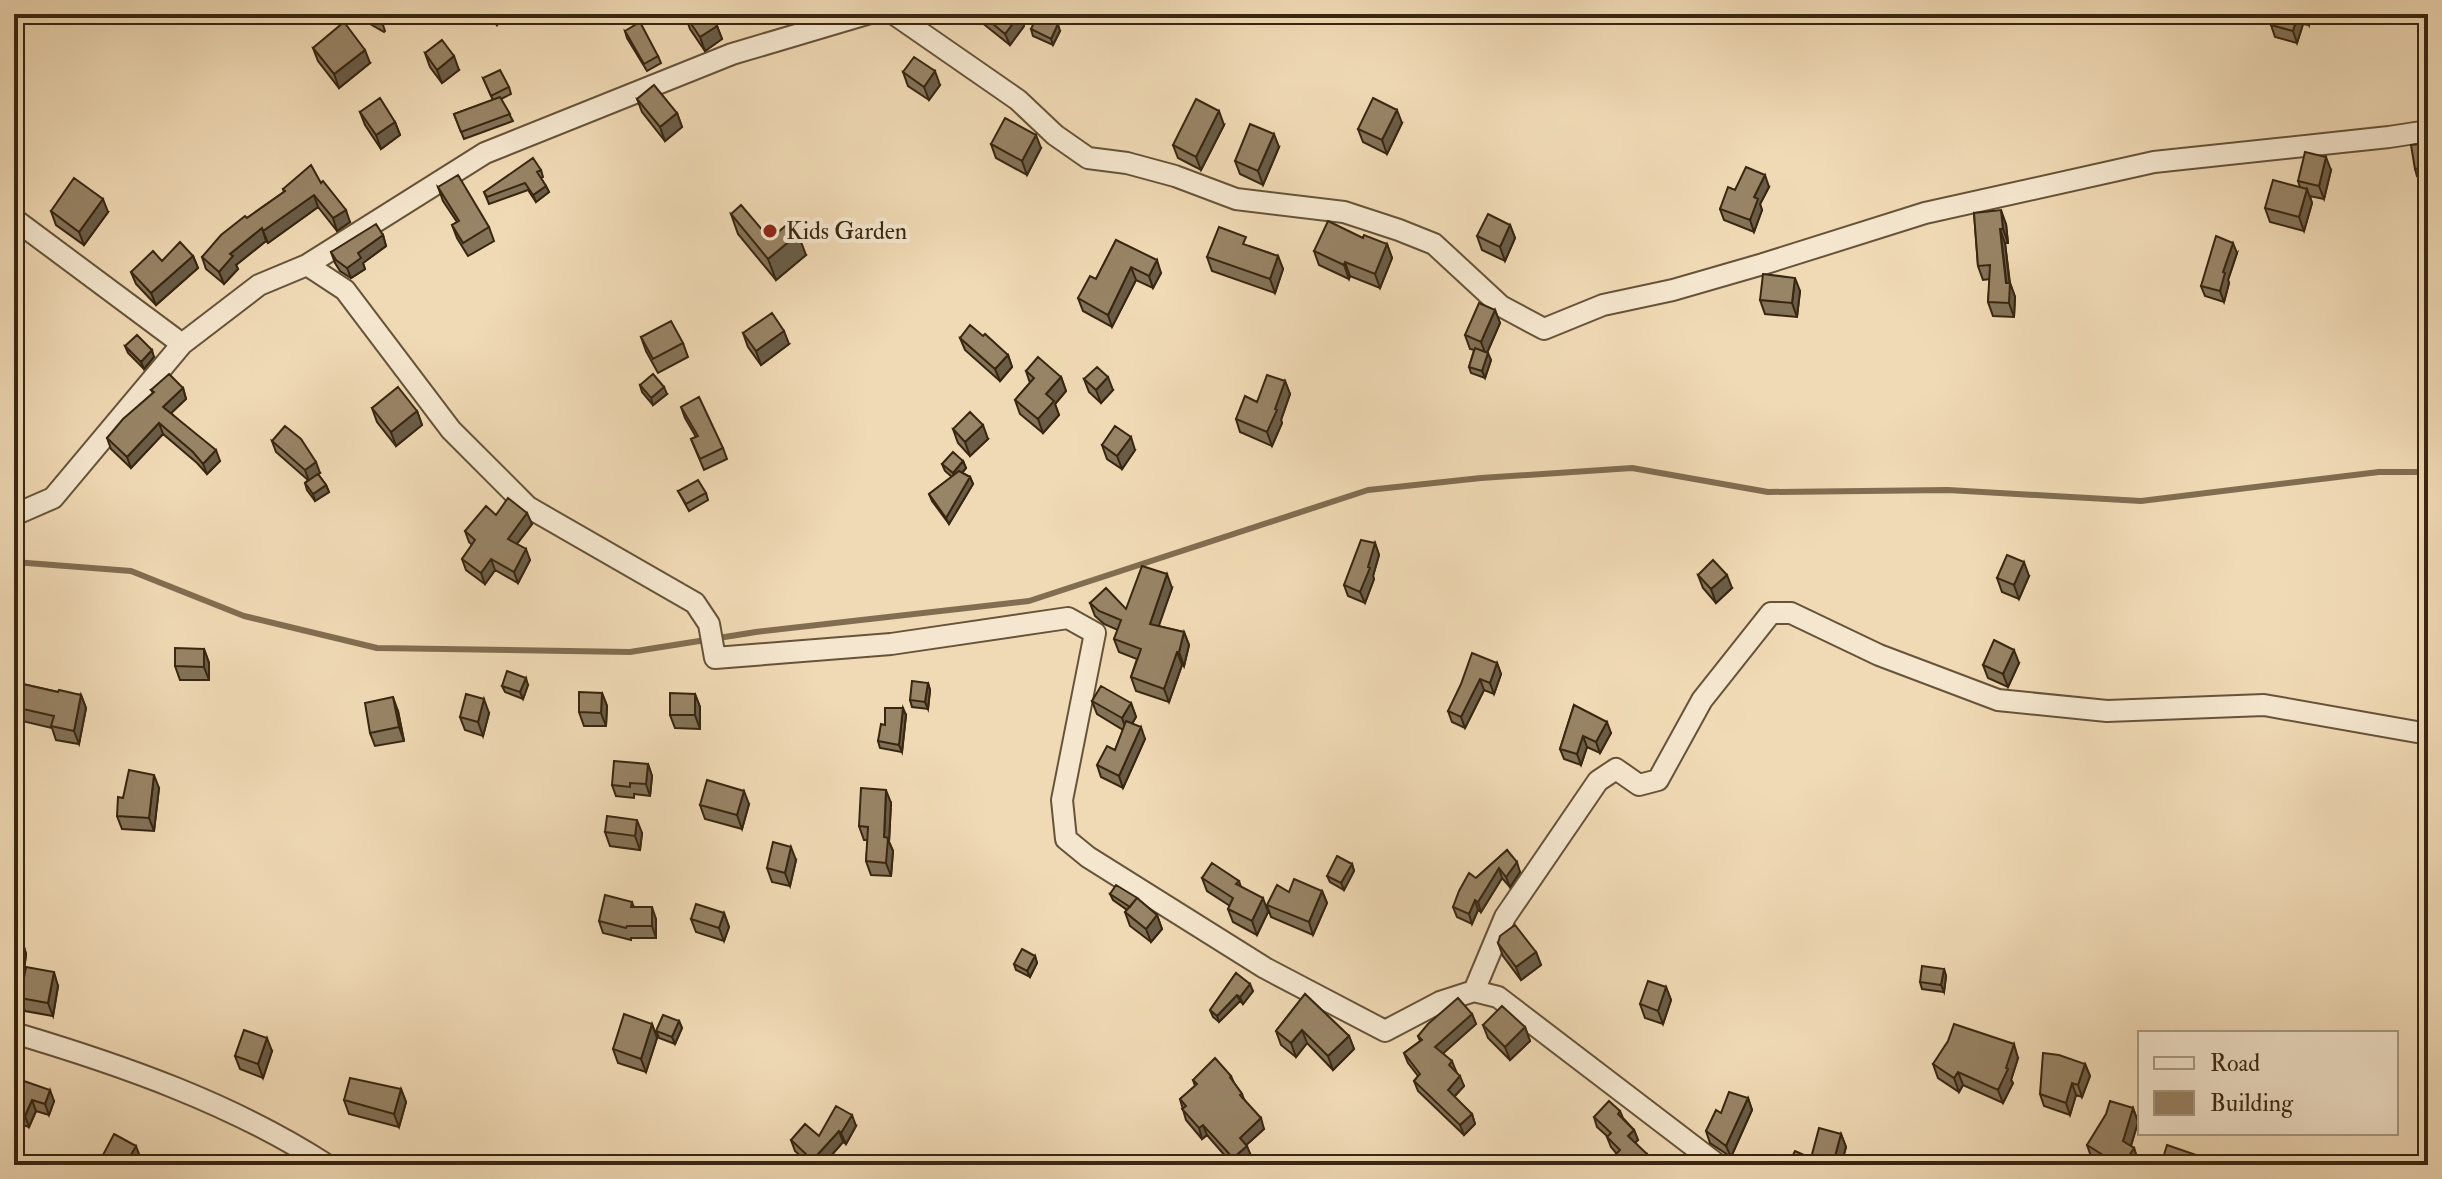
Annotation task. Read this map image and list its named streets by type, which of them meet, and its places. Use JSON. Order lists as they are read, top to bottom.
{
  "places": ["Kids Garden"],
  "legend": ["Road", "Building"]
}
